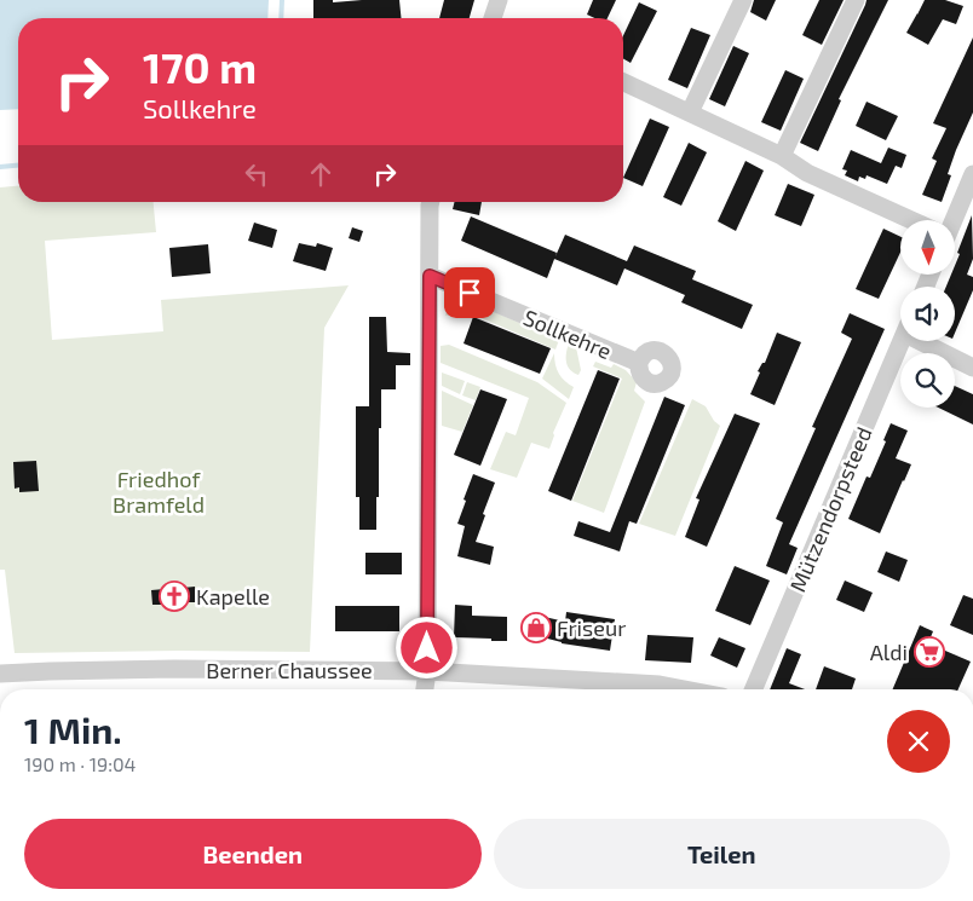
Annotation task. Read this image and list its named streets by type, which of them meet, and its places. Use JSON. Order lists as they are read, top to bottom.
{
  "streets": {
    "street": ["Sollkehre", "Mützendorpsteed", "Berner Chaussee"]
  },
  "parks": ["Friedhof Bramfeld"],
  "places": {
    "church": ["Kapelle"],
    "shop": ["Friseur"],
    "supermarket": ["Aldi"]
  },
  "north": "bottom",
  "page": {
    "turn": ["170 m", "Sollkehre"],
    "heading": ["1 Min.", "190 m · 19:04"],
    "buttons": ["Beenden", "Teilen"]
  }
}
